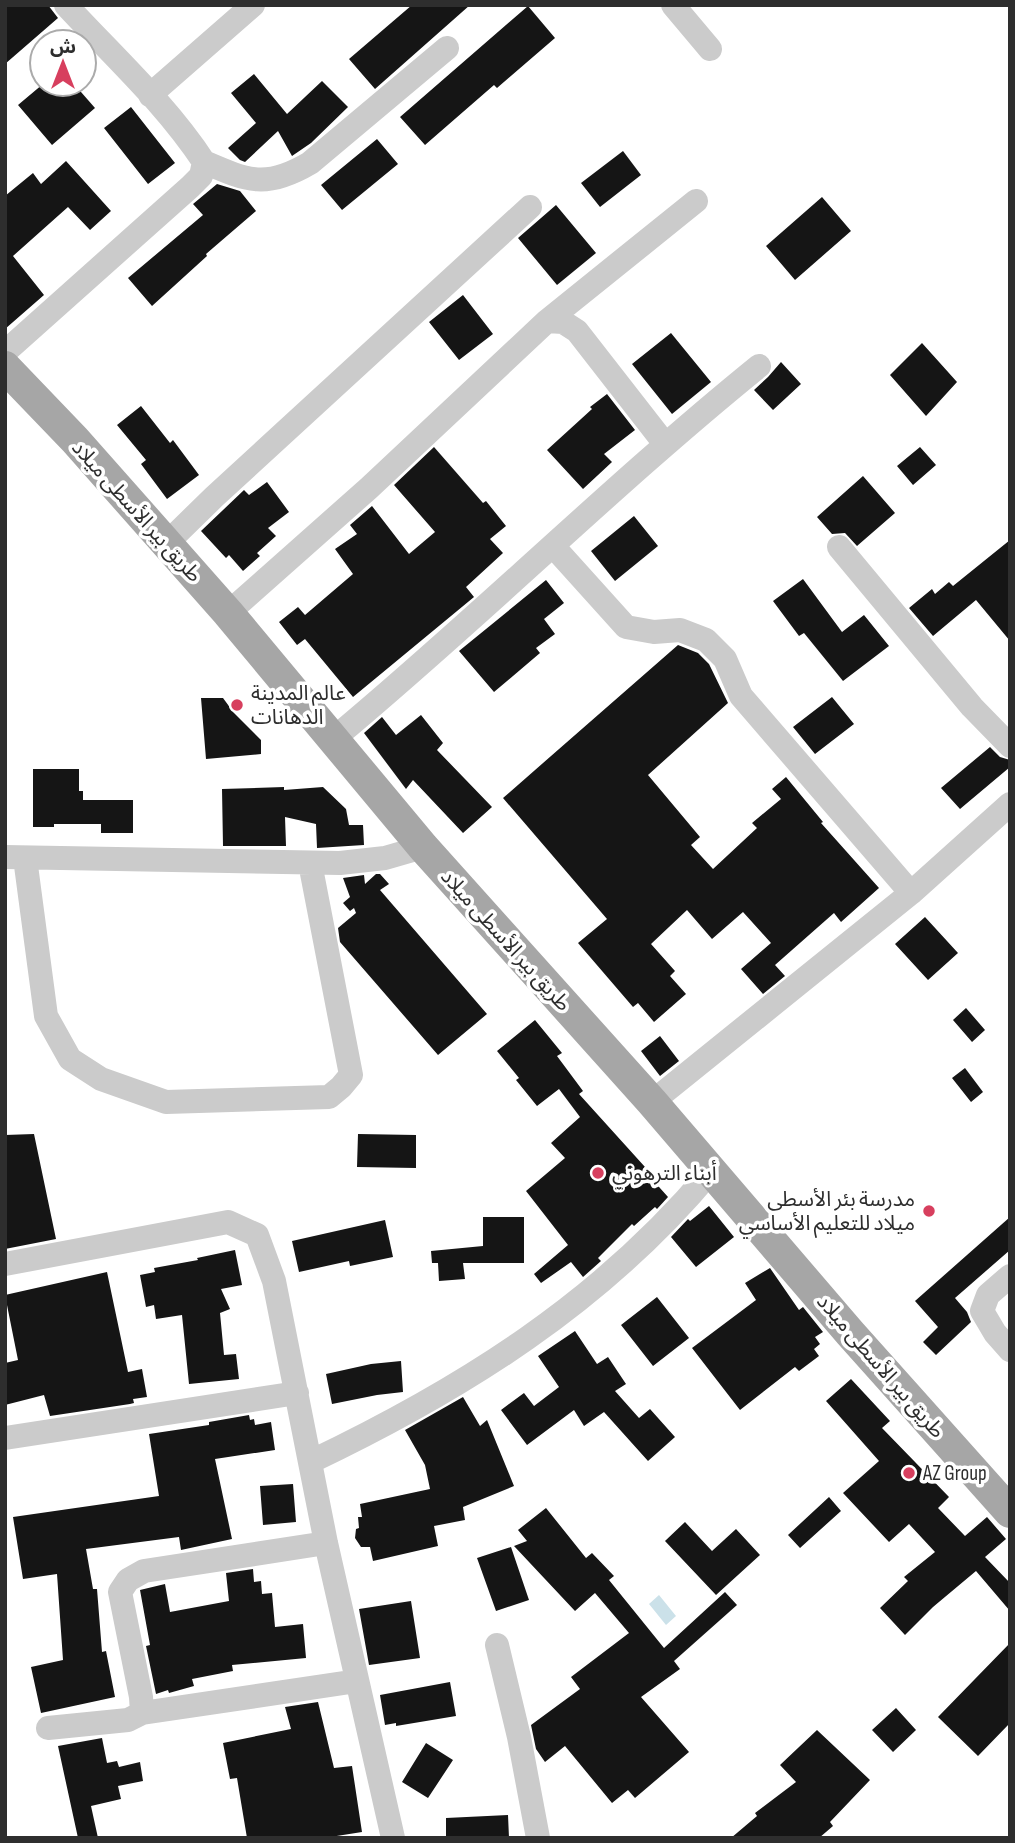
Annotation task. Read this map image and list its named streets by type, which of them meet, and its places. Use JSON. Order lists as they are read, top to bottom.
{
  "streets": {
    "main road": ["طريق بير الأسطى ميلاد"]
  },
  "places": [
    "عالم المدينة الدهانات",
    "أبناء الترهوني",
    "مدرسة بئر الأسطى ميلاد للتعليم الأساسي",
    "AZ Group"
  ],
  "north": "top"
}
